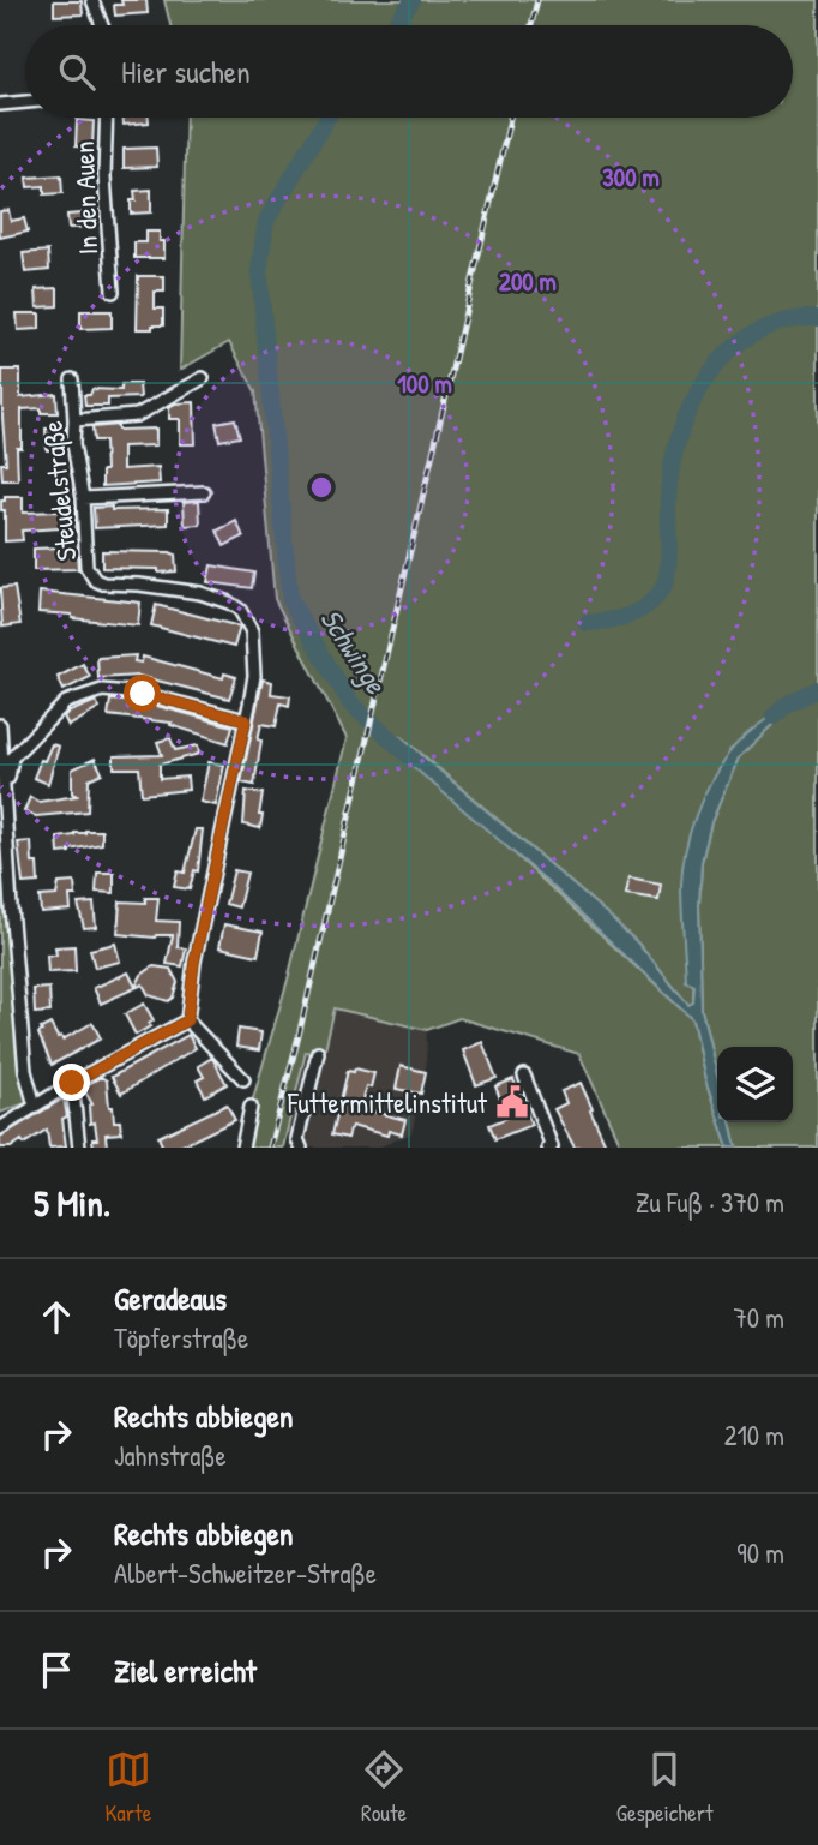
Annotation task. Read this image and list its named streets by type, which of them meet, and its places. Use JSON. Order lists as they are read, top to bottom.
{
  "streets": {
    "street": ["In den Auen", "Steudelstraße"]
  },
  "water": ["Schwinge"],
  "places": {
    "public building": ["Futtermittelinstitut"]
  },
  "page": {
    "search": "Hier suchen",
    "heading": ["5 Min.", "Zu Fuß · 370 m"],
    "list": [
      ["Geradeaus", "Töpferstraße", "70 m"],
      ["Rechts abbiegen", "Jahnstraße", "210 m"],
      ["Rechts abbiegen", "Albert-Schweitzer-Straße", "90 m"],
      "Ziel erreicht"
    ],
    "nav": ["Karte", "Route", "Gespeichert"]
  },
  "rings": ["300 m", "200 m", "100 m"]
}
